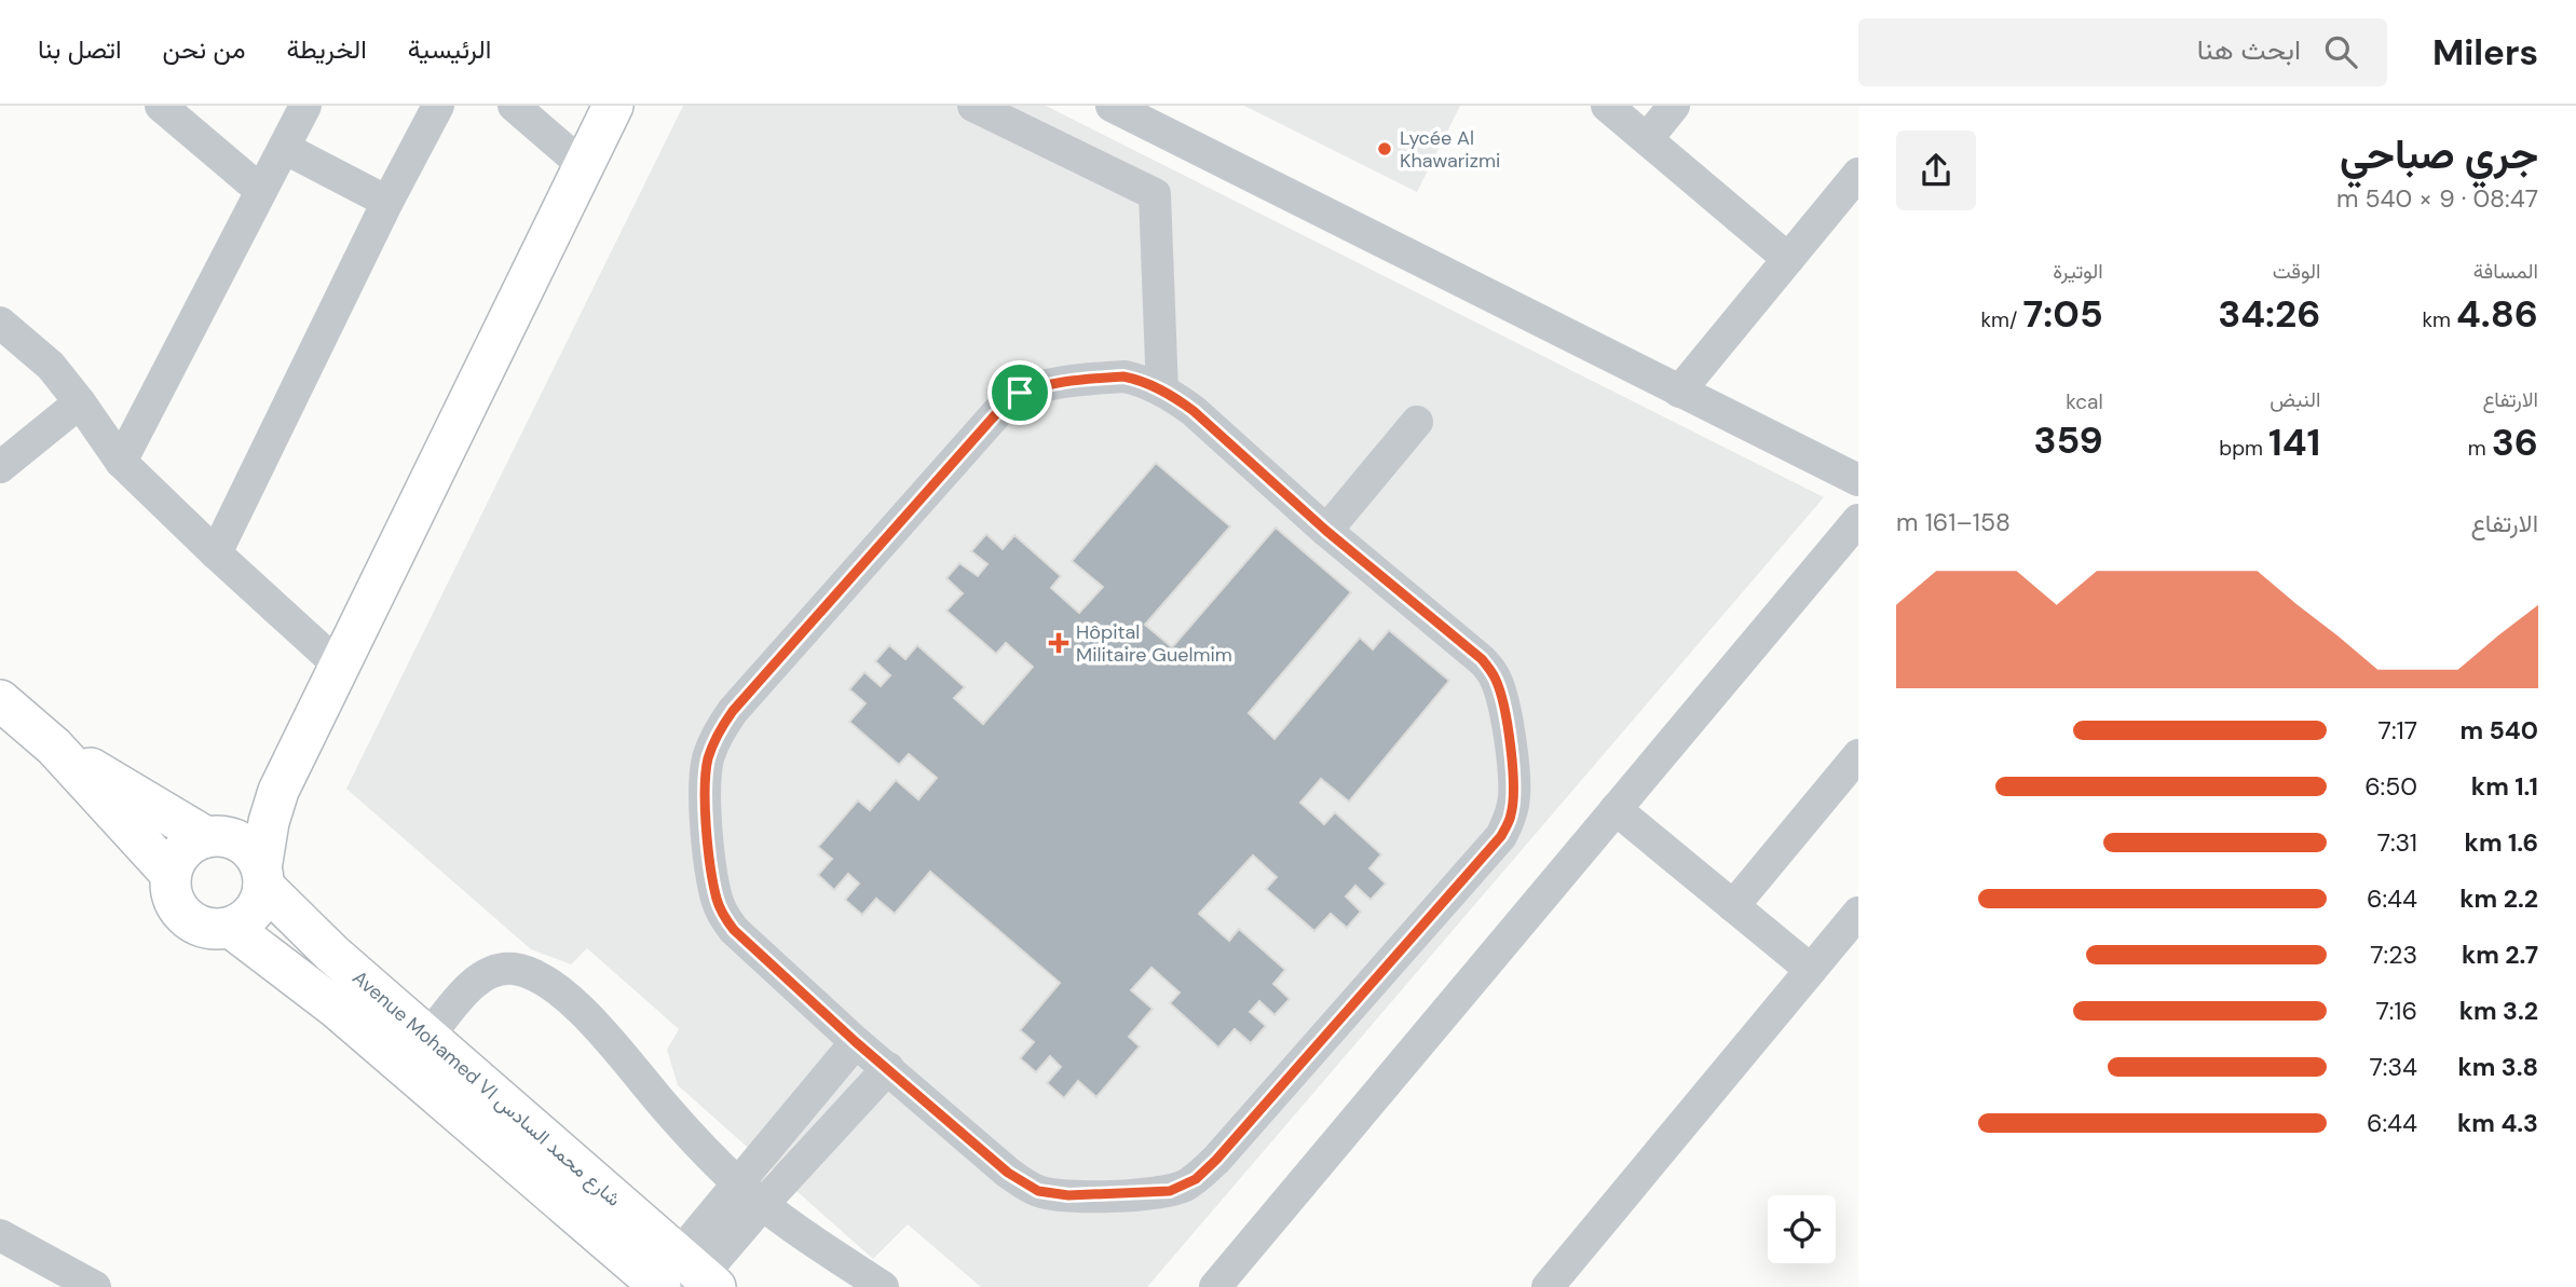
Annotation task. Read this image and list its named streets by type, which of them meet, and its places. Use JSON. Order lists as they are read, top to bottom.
{
  "streets": {
    "main road": ["Avenue Mohamed VI شارع محمد السادس"]
  },
  "places": {
    "other": ["Lycée Al Khawarizmi"],
    "health": ["Hôpital Militaire Guelmim"]
  },
  "page": {
    "header": "Milers",
    "search": "ابحث هنا",
    "nav": [
      "الرئيسية",
      "الخريطة",
      "من نحن",
      "اتصل بنا"
    ],
    "heading": ["جري صباحي", "08:47 · 9 × 540 m"],
    "stats": [
      ["المسافة", "4.86 km"],
      ["الوقت", "34:26"],
      ["الوتيرة", "7:05 /km"],
      ["الارتفاع", "36 m"],
      ["النبض", "141 bpm"],
      ["kcal", "359"]
    ],
    "chart": ["الارتفاع", "158–161 m"],
    "list": [
      {
        "name": "540 m",
        "note": "7:17"
      },
      {
        "name": "1.1 km",
        "note": "6:50"
      },
      {
        "name": "1.6 km",
        "note": "7:31"
      },
      {
        "name": "2.2 km",
        "note": "6:44"
      },
      {
        "name": "2.7 km",
        "note": "7:23"
      },
      {
        "name": "3.2 km",
        "note": "7:16"
      },
      {
        "name": "3.8 km",
        "note": "7:34"
      },
      {
        "name": "4.3 km",
        "note": "6:44"
      }
    ]
  }
}
